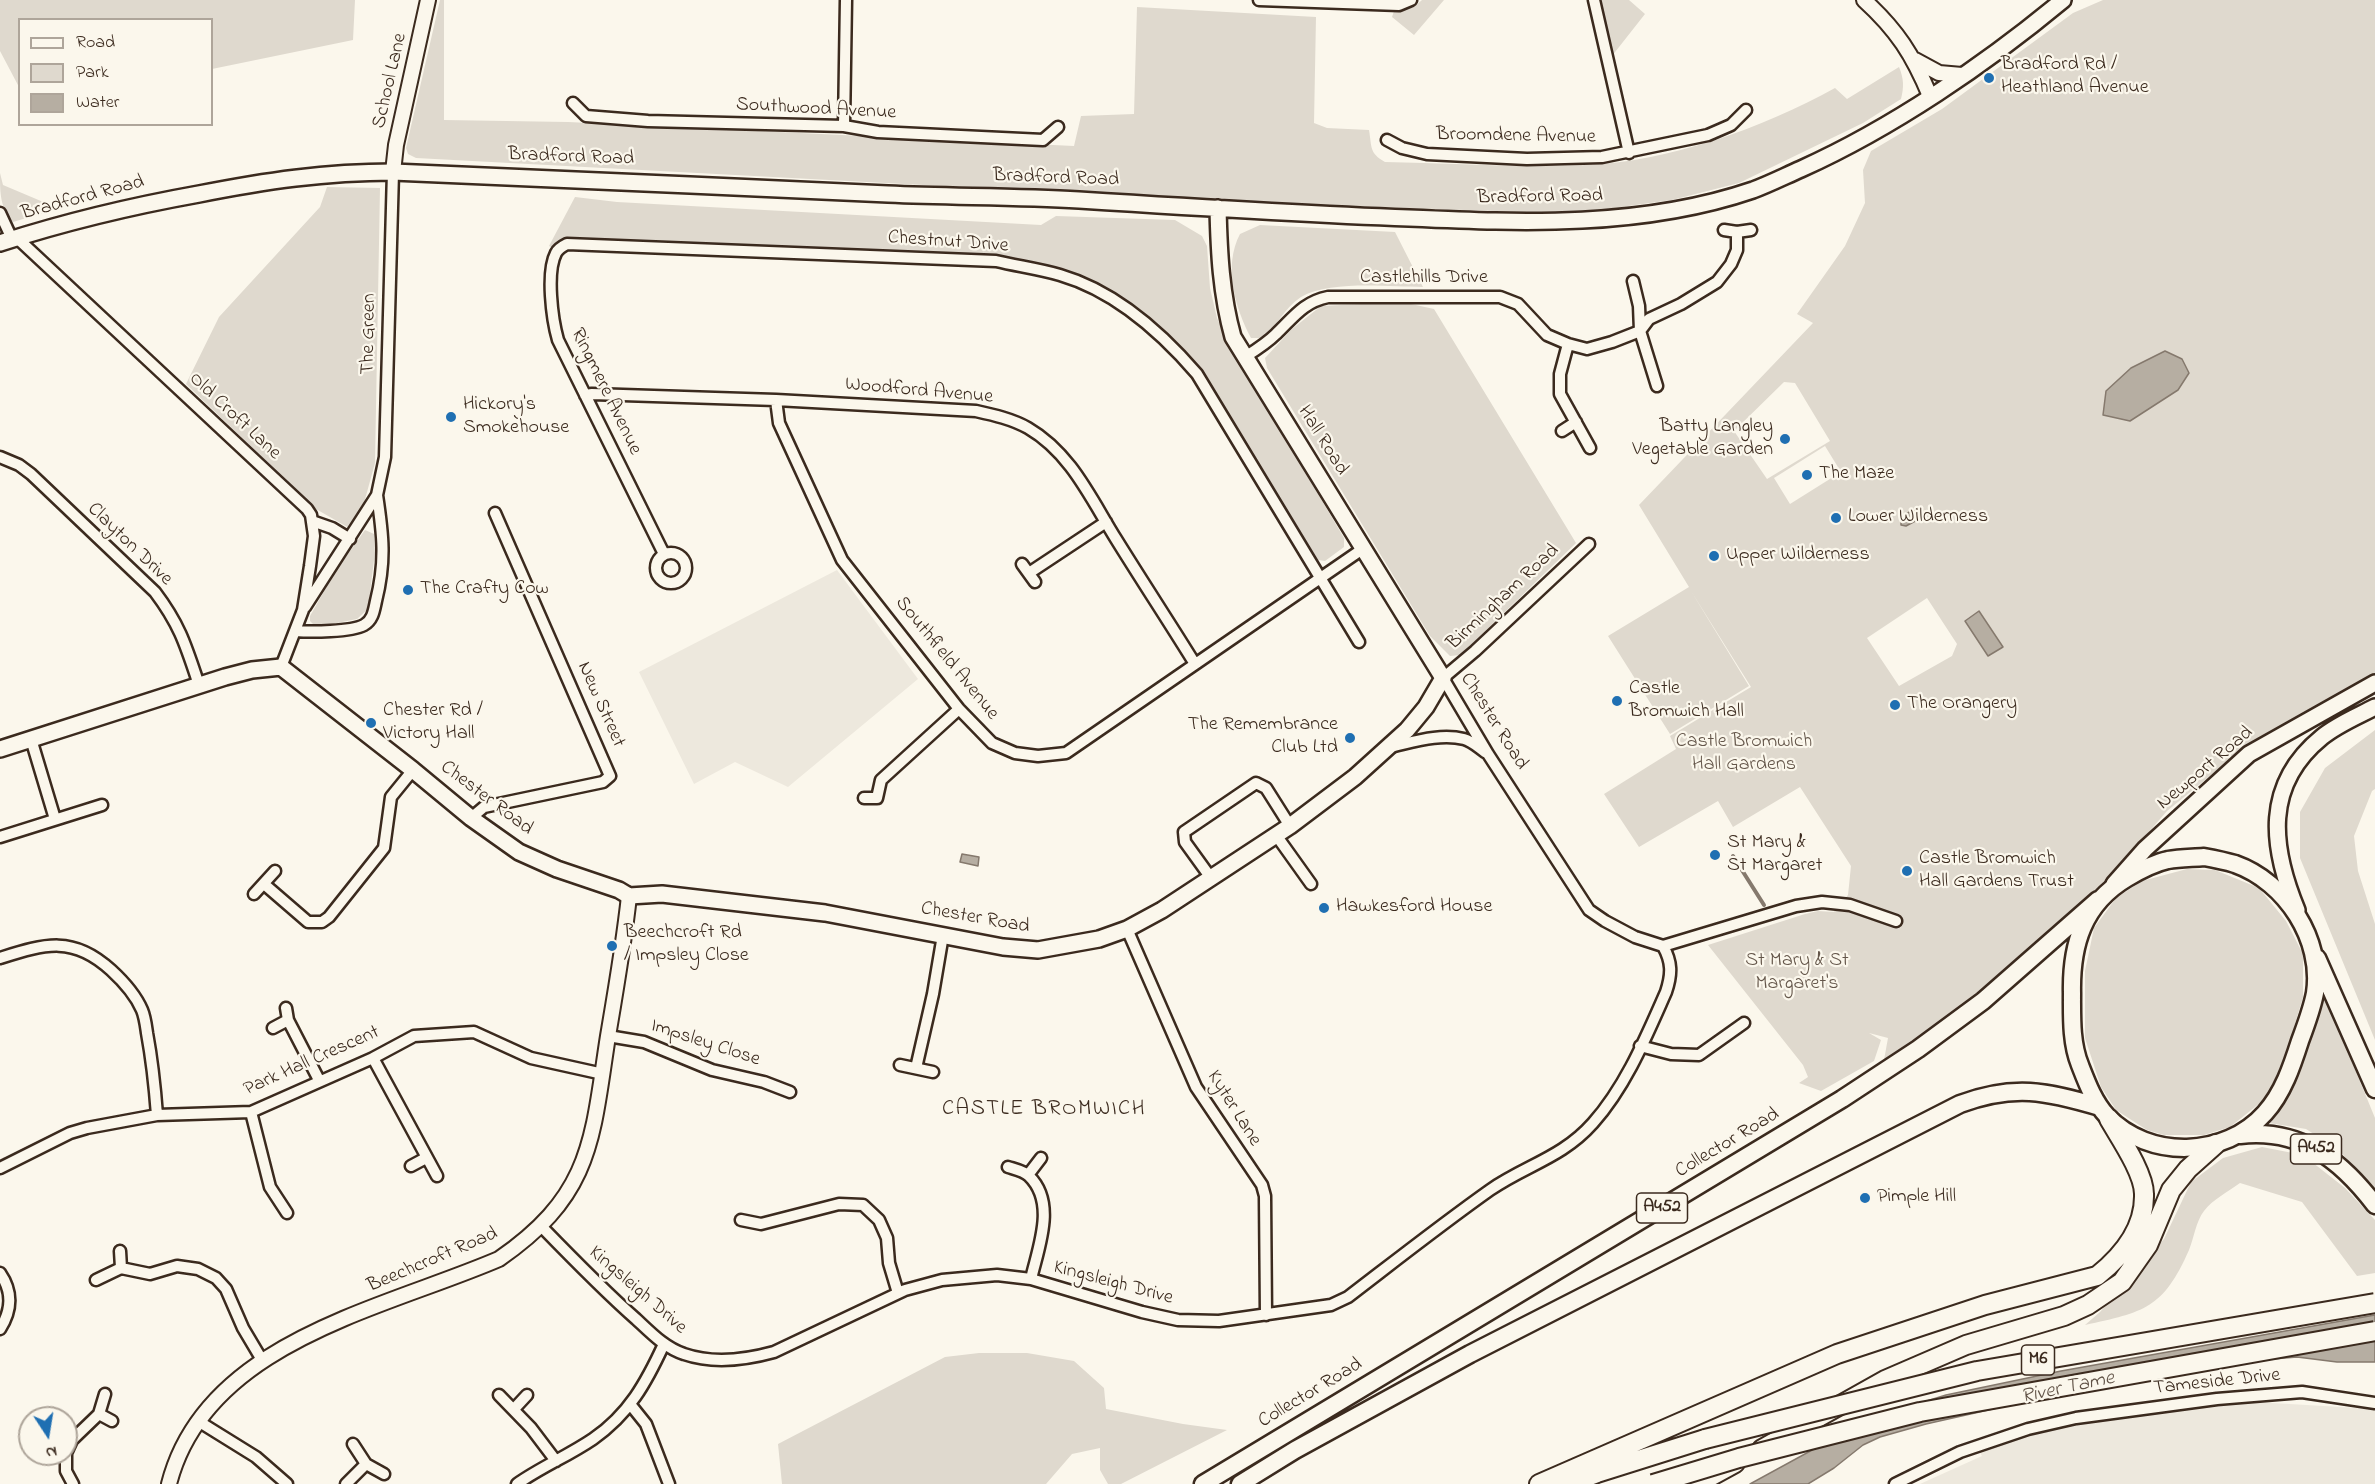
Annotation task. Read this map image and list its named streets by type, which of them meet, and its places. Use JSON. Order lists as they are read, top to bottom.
{
  "streets": {
    "highway": ["Collector Road", "A452", "M6"],
    "main road": [
      "Bradford Road",
      "Hall Road",
      "Chester Road",
      "Newport Road"
    ],
    "street": [
      "School Lane",
      "Southwood Avenue",
      "Broomdene Avenue",
      "Chestnut Drive",
      "Castlehills Drive",
      "The Green",
      "Ringmere Avenue",
      "Woodford Avenue",
      "Old Croft Lane",
      "Clayton Drive",
      "Birmingham Road",
      "Southfield Avenue",
      "New Street",
      "Impsley Close",
      "Park Hall Crescent",
      "Kyter Lane",
      "Beechcroft Road",
      "Kingsleigh Drive",
      "Tameside Drive"
    ]
  },
  "crossings": [
    ["School Lane", "Bradford Road"],
    ["School Lane", "The Green"],
    ["Bradford Road", "The Green"],
    ["Bradford Road", "Old Croft Lane"],
    ["Bradford Road", "Hall Road"],
    ["Chestnut Drive", "Ringmere Avenue"],
    ["Chestnut Drive", "Southfield Avenue"],
    ["Castlehills Drive", "Hall Road"],
    ["Ringmere Avenue", "Woodford Avenue"],
    ["Woodford Avenue", "Southfield Avenue"],
    ["Hall Road", "Birmingham Road"],
    ["Hall Road", "Southfield Avenue"],
    ["Hall Road", "Chester Road"],
    ["Birmingham Road", "Chester Road"],
    ["New Street", "Chester Road"],
    ["Chester Road", "Kyter Lane"],
    ["Chester Road", "Beechcroft Road"],
    ["Chester Road", "Kingsleigh Drive"],
    ["Newport Road", "Collector Road"],
    ["Impsley Close", "Beechcroft Road"],
    ["Park Hall Crescent", "Beechcroft Road"],
    ["Kyter Lane", "Kingsleigh Drive"],
    ["Beechcroft Road", "Kingsleigh Drive"]
  ],
  "districts": ["CASTLE BROMWICH"],
  "water": ["River Tame"],
  "parks": ["Castle Bromwich Hall Gardens", "St Mary & St Margaret's"],
  "places": [
    "Bradford Rd / Heathland Avenue",
    "Hickory's Smokehouse",
    "Batty Langley Vegetable Garden",
    "The Maze",
    "Lower Wilderness",
    "Upper Wilderness",
    "The Crafty Cow",
    "Castle Bromwich Hall",
    "The Orangery",
    "Chester Rd / Victory Hall",
    "The Remembrance Club Ltd",
    "St Mary & St Margaret",
    "Castle Bromwich Hall Gardens Trust",
    "Hawkesford House",
    "Beechcroft Rd / Impsley Close",
    "Pimple Hill"
  ],
  "legend": ["Road", "Park", "Water"],
  "north": "bottom"
}
